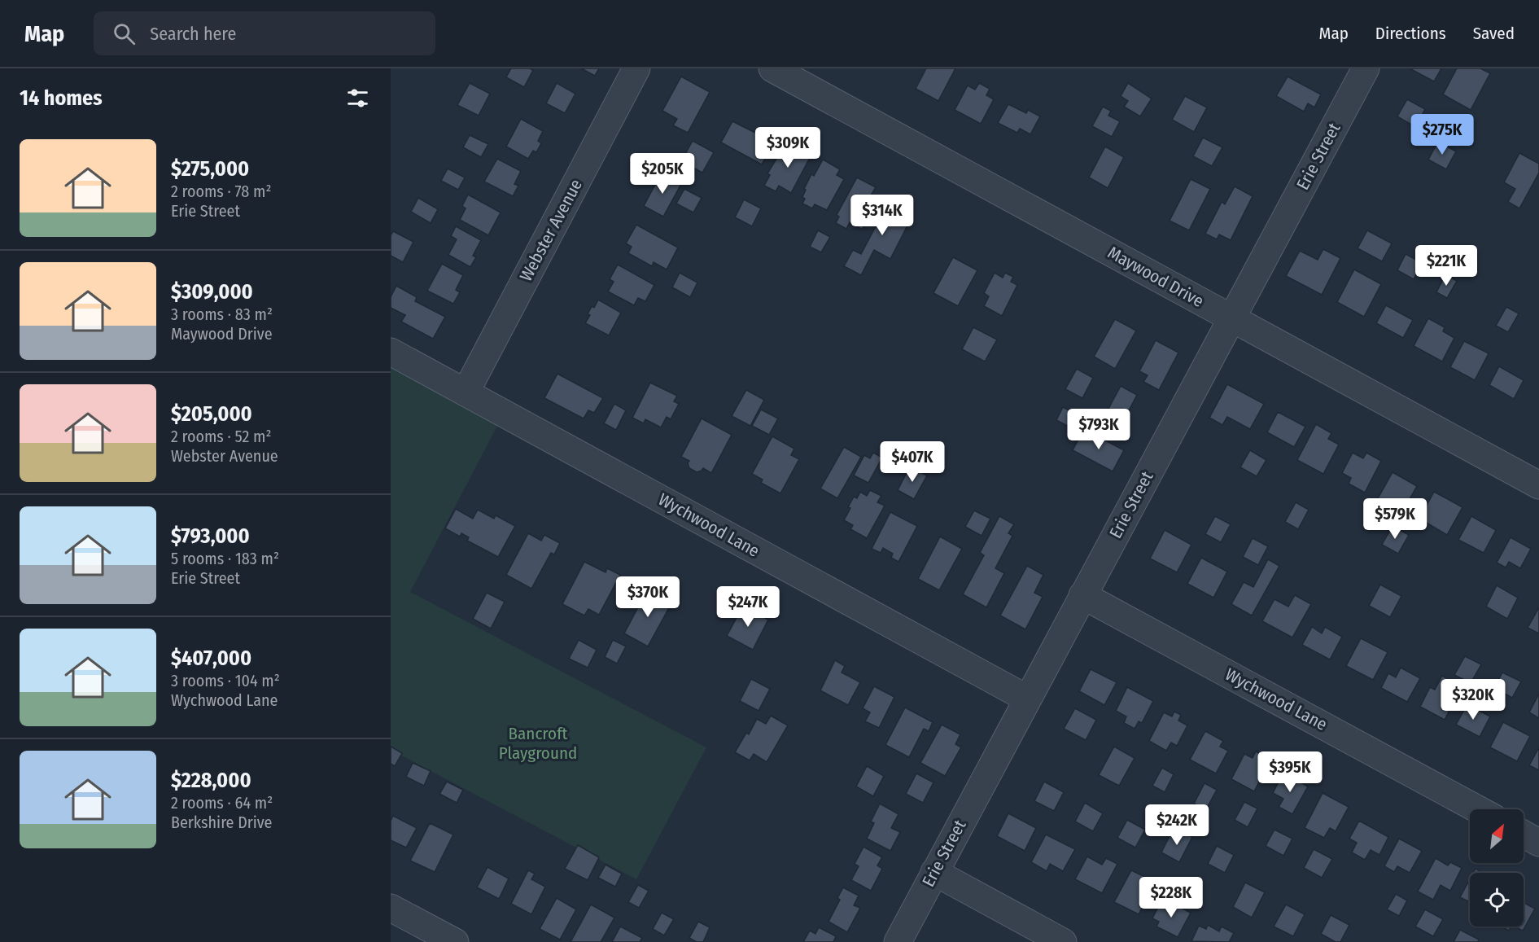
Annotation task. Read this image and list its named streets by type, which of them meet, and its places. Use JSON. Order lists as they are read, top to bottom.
{
  "streets": {
    "street": [
      "Erie Street",
      "Webster Avenue",
      "Maywood Drive",
      "Wychwood Lane"
    ]
  },
  "crossings": [
    ["Erie Street", "Maywood Drive"],
    ["Erie Street", "Wychwood Lane"],
    ["Webster Avenue", "Wychwood Lane"]
  ],
  "parks": ["Bancroft Playground"],
  "north": "top right",
  "page": {
    "header": "Map",
    "search": "Search here",
    "nav": ["Map", "Directions", "Saved"],
    "heading": "14 homes",
    "price": [
      "$275K",
      "$309K",
      "$205K",
      "$314K",
      "$221K",
      "$793K",
      "$407K",
      "$579K",
      "$370K",
      "$247K",
      "$320K",
      "$395K",
      "$242K",
      "$228K"
    ],
    "list": [
      {
        "name": "$275,000",
        "note": "2 rooms · 78 m² · Erie Street"
      },
      {
        "name": "$309,000",
        "note": "3 rooms · 83 m² · Maywood Drive"
      },
      {
        "name": "$205,000",
        "note": "2 rooms · 52 m² · Webster Avenue"
      },
      {
        "name": "$793,000",
        "note": "5 rooms · 183 m² · Erie Street"
      },
      {
        "name": "$407,000",
        "note": "3 rooms · 104 m² · Wychwood Lane"
      },
      {
        "name": "$228,000",
        "note": "2 rooms · 64 m² · Berkshire Drive"
      }
    ]
  }
}
